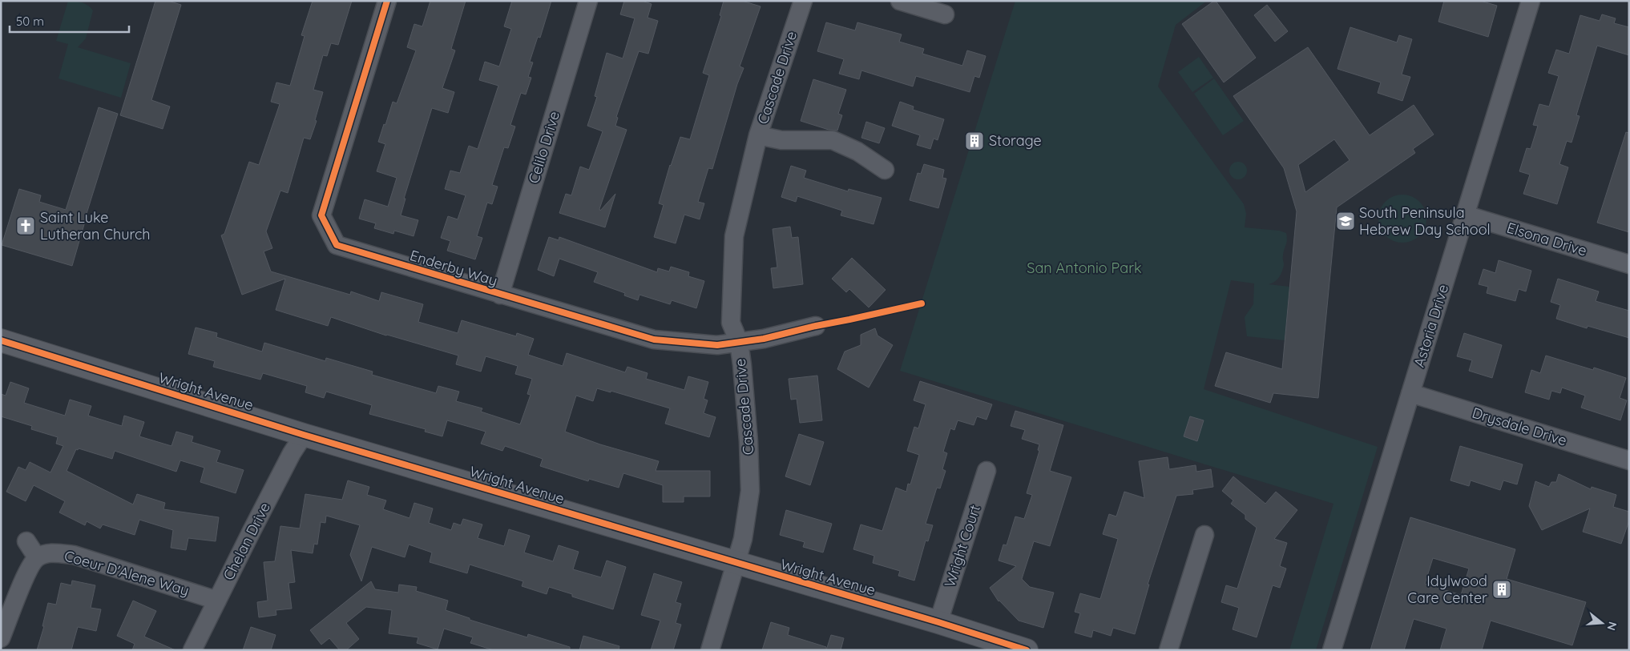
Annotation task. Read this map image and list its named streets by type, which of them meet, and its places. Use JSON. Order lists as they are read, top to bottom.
{
  "streets": {
    "street": [
      "Cascade Drive",
      "Celilo Drive",
      "Elsona Drive",
      "Enderby Way",
      "Astoria Drive",
      "Wright Avenue",
      "Drysdale Drive",
      "Chelan Drive",
      "Wright Court",
      "Coeur D'Alene Way"
    ]
  },
  "crossings": [
    ["Cascade Drive", "Enderby Way"],
    ["Cascade Drive", "Wright Avenue"],
    ["Celilo Drive", "Enderby Way"],
    ["Elsona Drive", "Astoria Drive"],
    ["Astoria Drive", "Drysdale Drive"],
    ["Wright Avenue", "Chelan Drive"],
    ["Wright Avenue", "Wright Court"],
    ["Chelan Drive", "Coeur D'Alene Way"]
  ],
  "parks": ["San Antonio Park"],
  "places": {
    "building": ["Storage", "Idylwood Care Center"],
    "school or university": ["South Peninsula Hebrew Day School"],
    "church": ["Saint Luke Lutheran Church"]
  },
  "scale_bar": "50 m",
  "north": "right"
}
